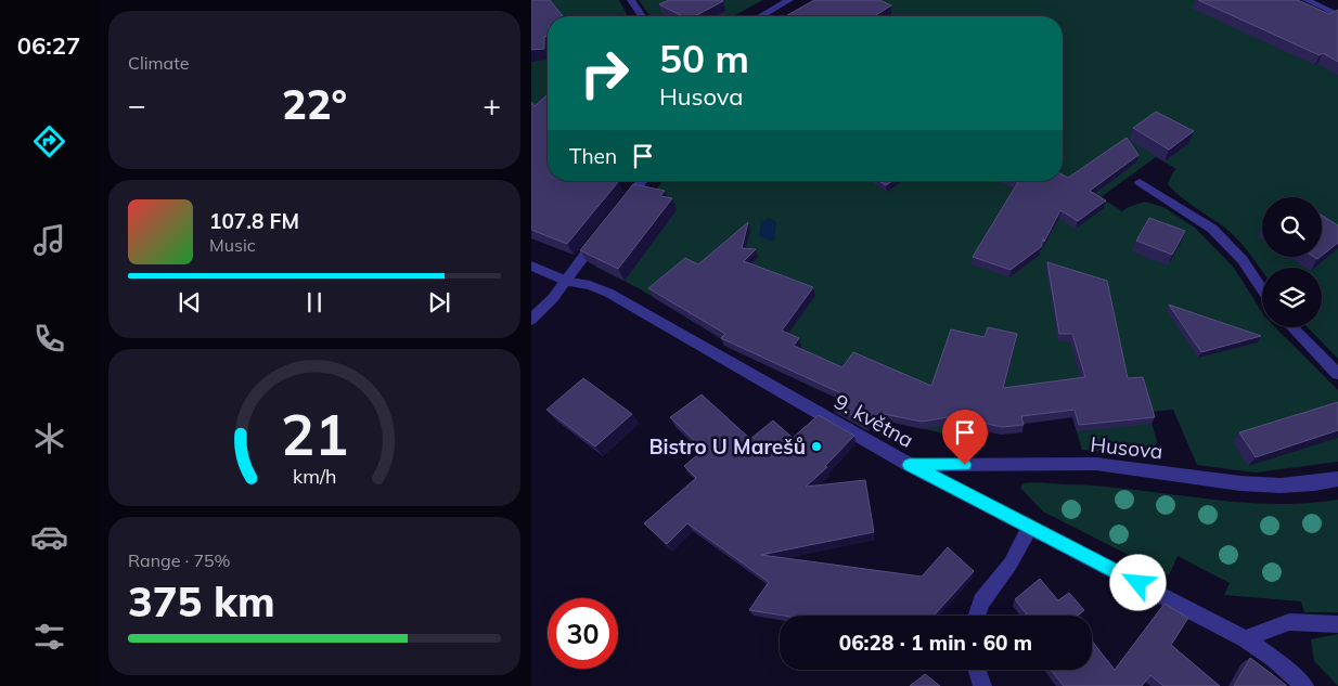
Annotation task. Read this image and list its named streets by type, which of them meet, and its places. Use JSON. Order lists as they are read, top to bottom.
{
  "streets": {
    "street": ["9. května", "Husova"]
  },
  "crossings": [
    ["9. května", "Husova"]
  ],
  "places": ["Bistro U Marešů"],
  "page": {
    "tabs": "06:27",
    "tile": [
      "Climate",
      ["Range · 75%", "375 km"]
    ],
    "turn": ["50 m", "Husova"],
    "heat": ["−", "22°", "+"],
    "then": "Then",
    "song": ["107.8 FM", "Music"],
    "limit": "30",
    "trip": "06:28 · 1 min · 60 m",
    "gauge": ["21", "km/h"]
  }
}
